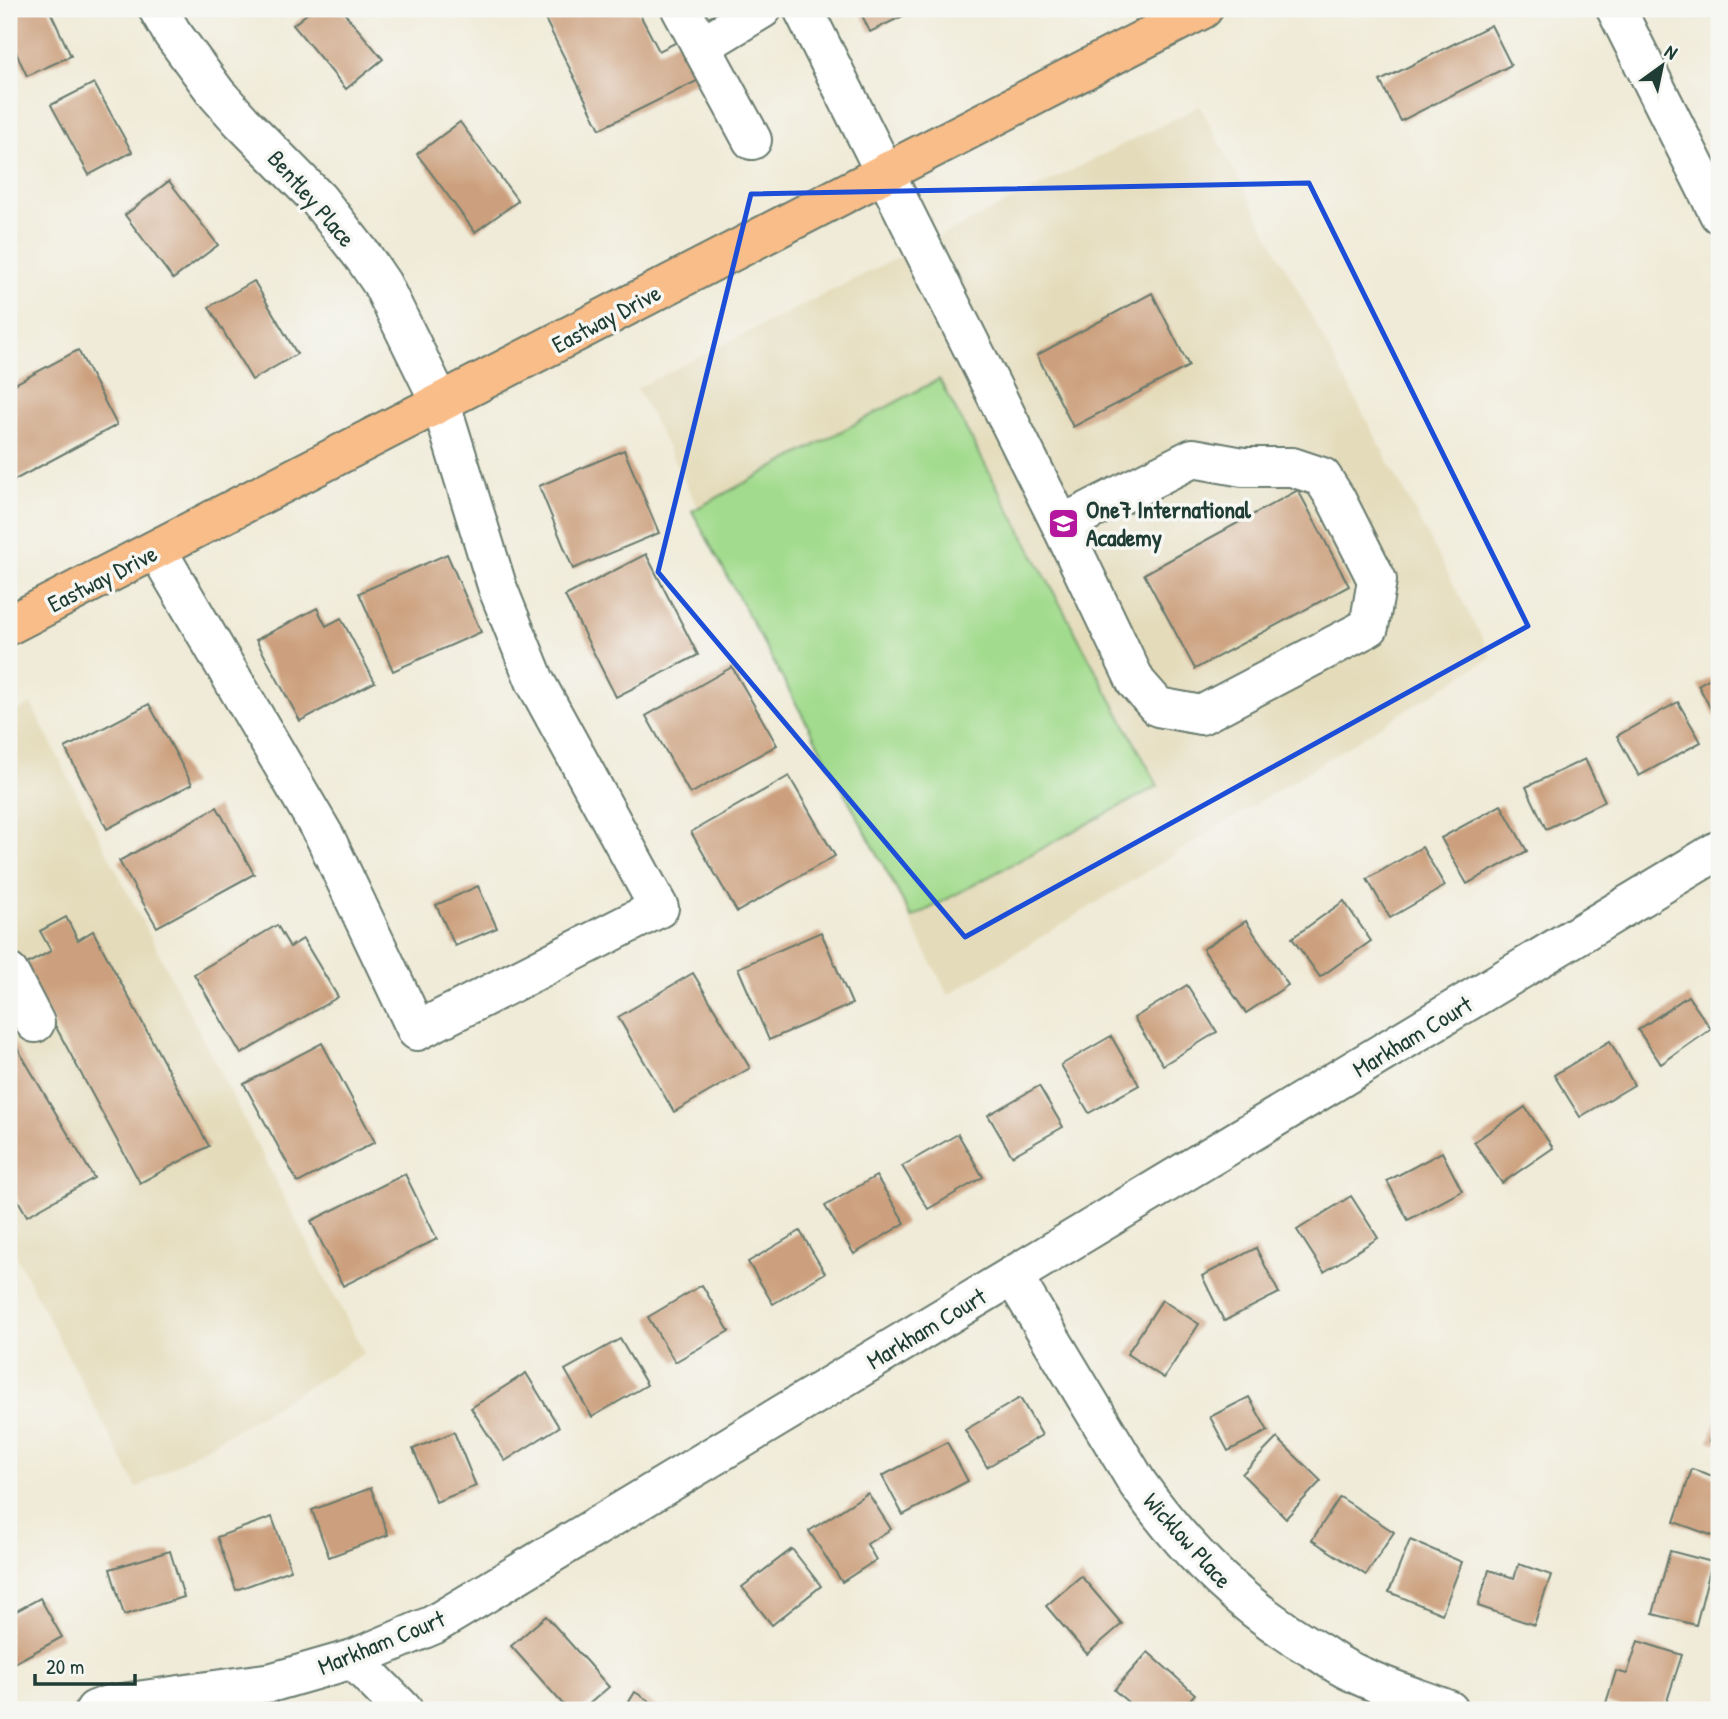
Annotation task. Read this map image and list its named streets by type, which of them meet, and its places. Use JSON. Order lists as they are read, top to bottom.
{
  "streets": {
    "main road": ["Eastway Drive"],
    "street": ["Bentley Place", "Markham Court", "Wicklow Place"]
  },
  "crossings": [
    ["Bentley Place", "Eastway Drive"],
    ["Markham Court", "Wicklow Place"]
  ],
  "places": {
    "school or university": ["One7 International Academy"]
  },
  "scale_bar": "20 m",
  "north": "top right"
}
